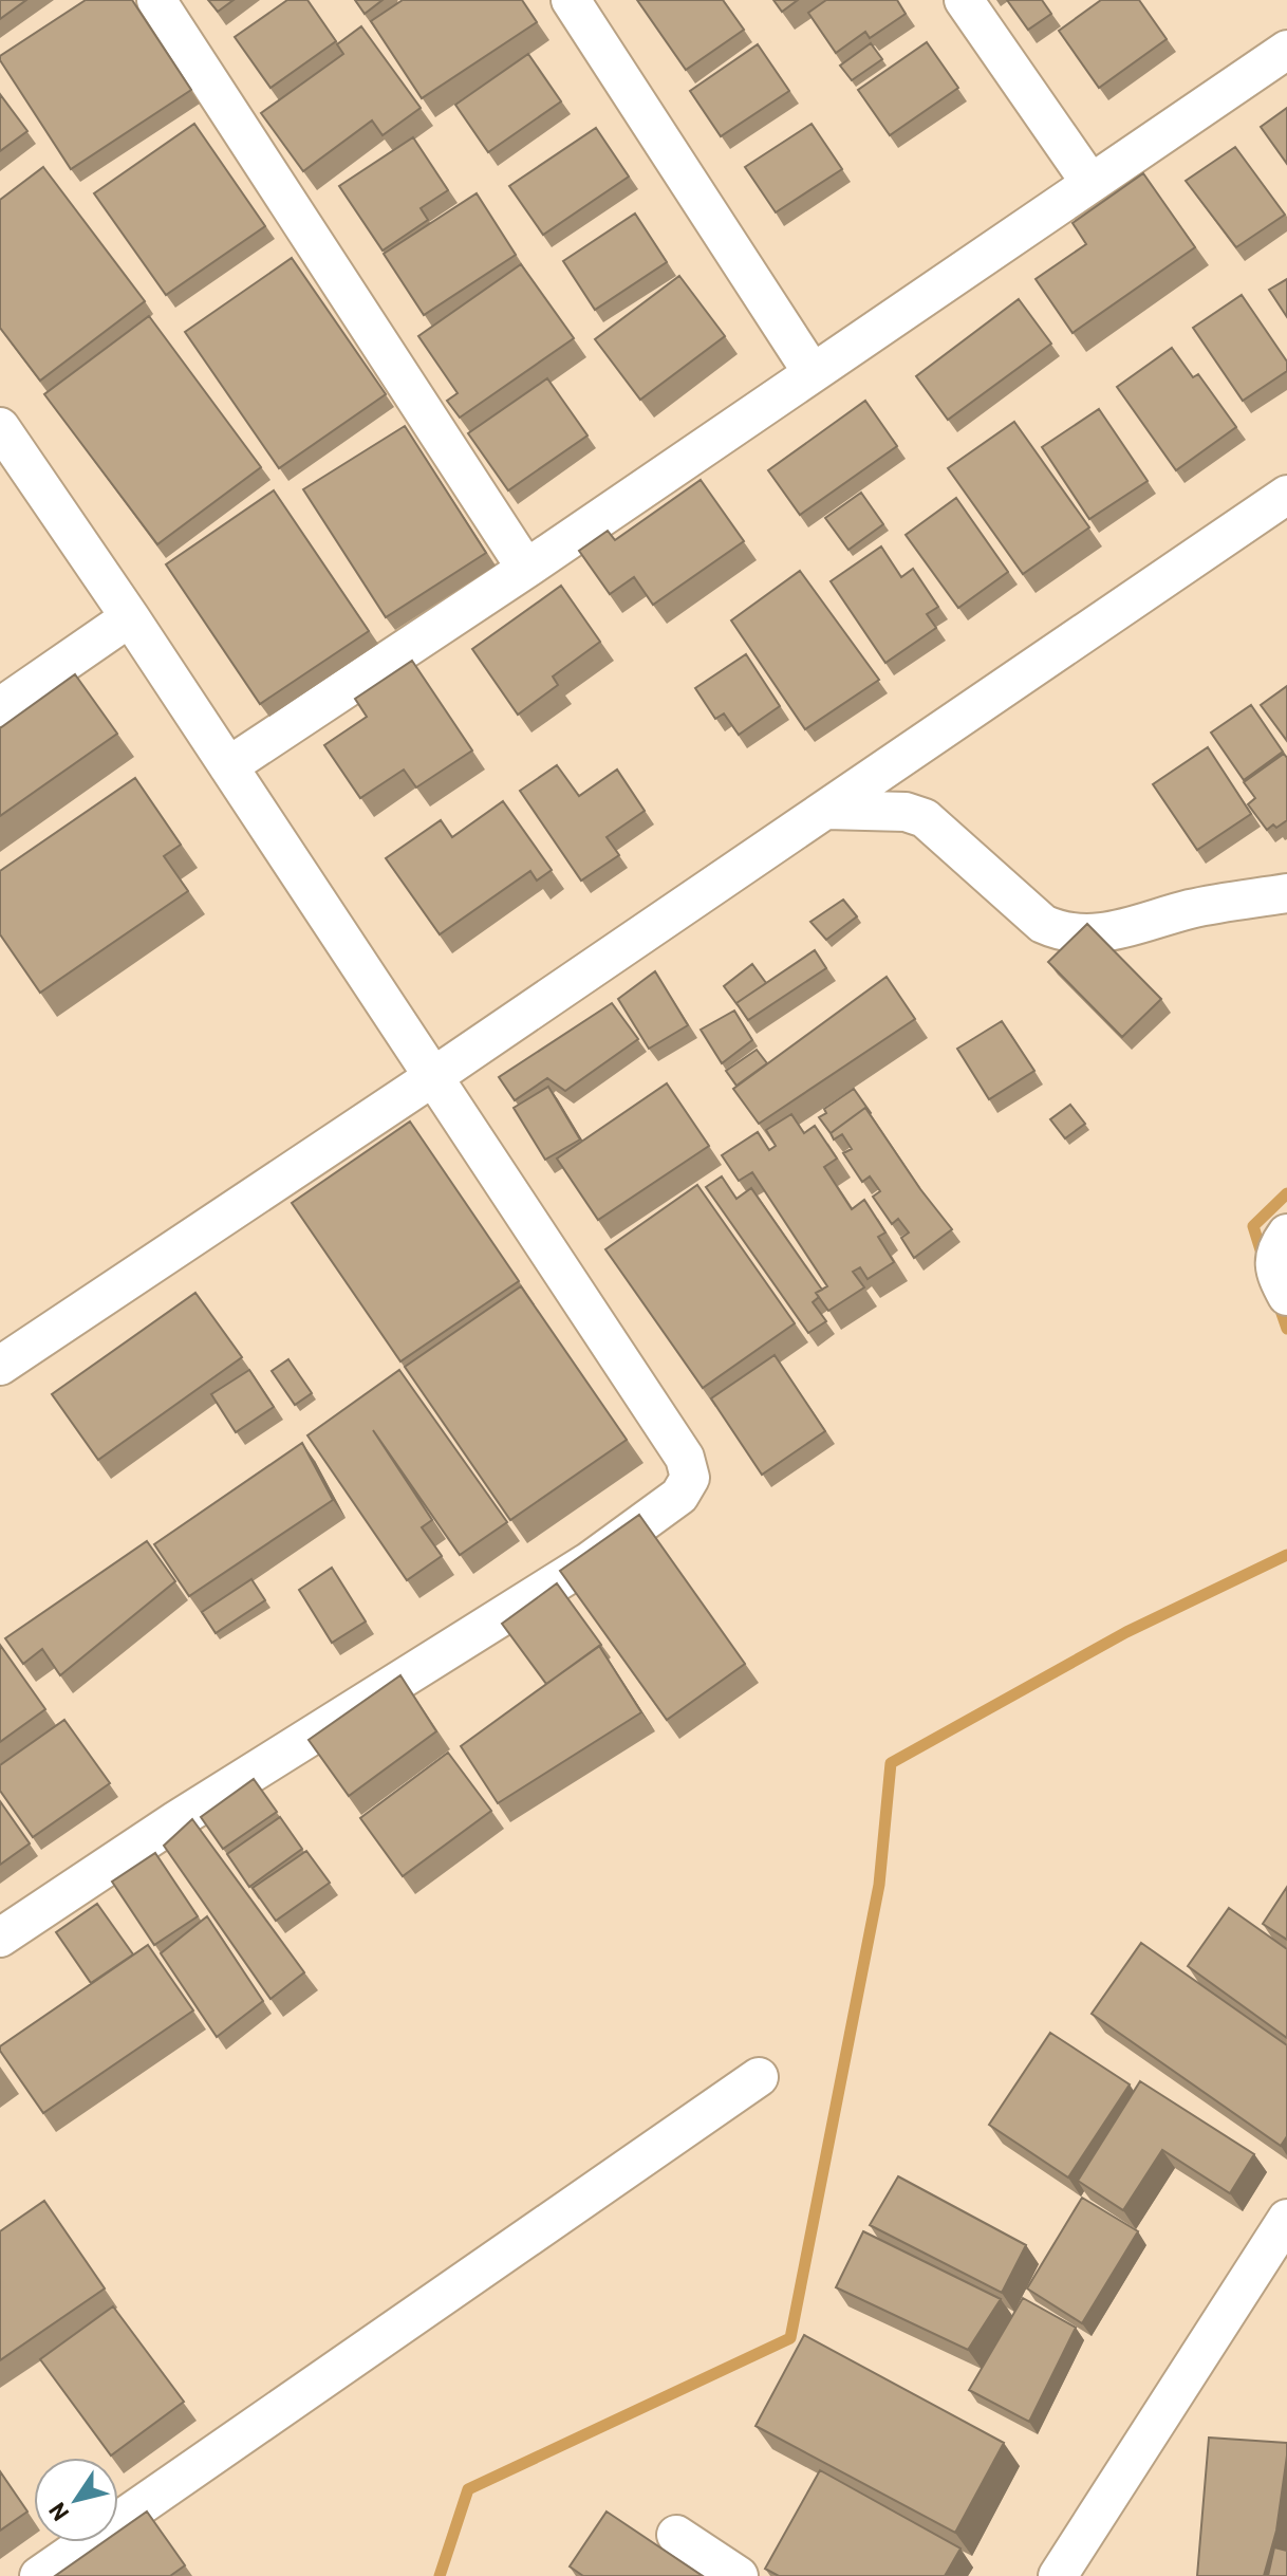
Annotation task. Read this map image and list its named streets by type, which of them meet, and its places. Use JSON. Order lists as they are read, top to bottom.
{
  "north": "bottom left"
}
